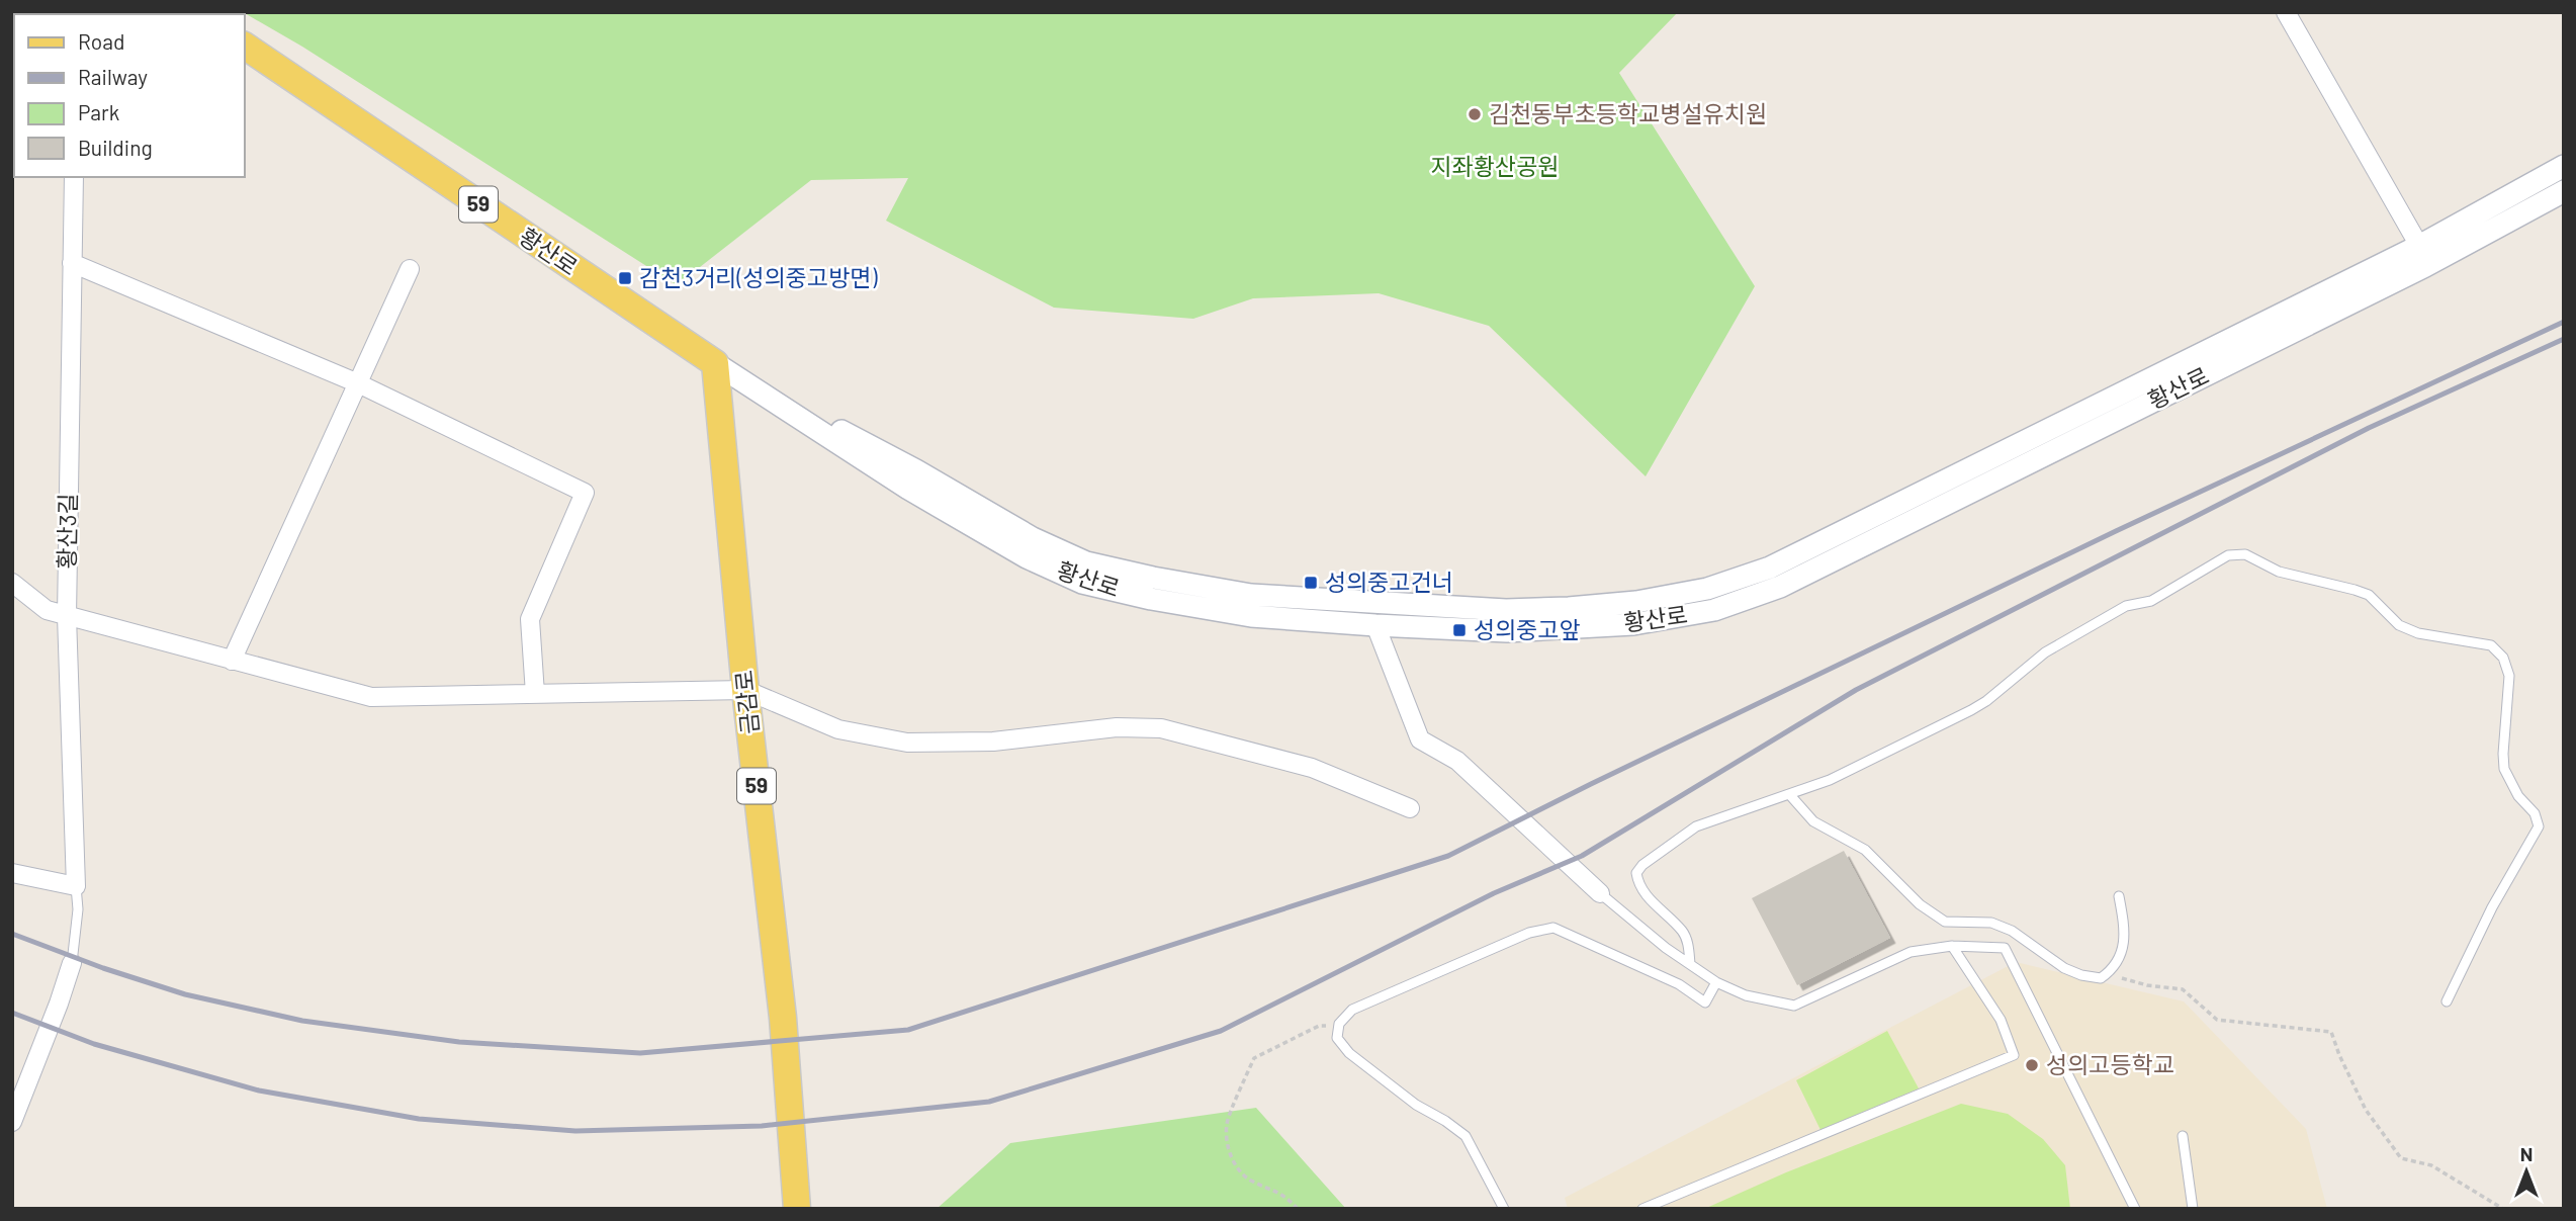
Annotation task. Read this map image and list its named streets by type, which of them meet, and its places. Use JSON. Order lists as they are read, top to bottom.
{
  "streets": {
    "main road": ["59", "황산로", "금감로"],
    "street": ["황산3길"]
  },
  "crossings": [
    ["황산로", "금감로"]
  ],
  "parks": ["지좌황산공원"],
  "places": {
    "other": ["김천동부초등학교병설유치원", "성의고등학교"],
    "transit": ["감천3거리(성의중고방면)", "성의중고건너", "성의중고앞"]
  },
  "legend": [
    "Road",
    "Railway",
    "Park",
    "Building"
  ],
  "north": "top"
}
